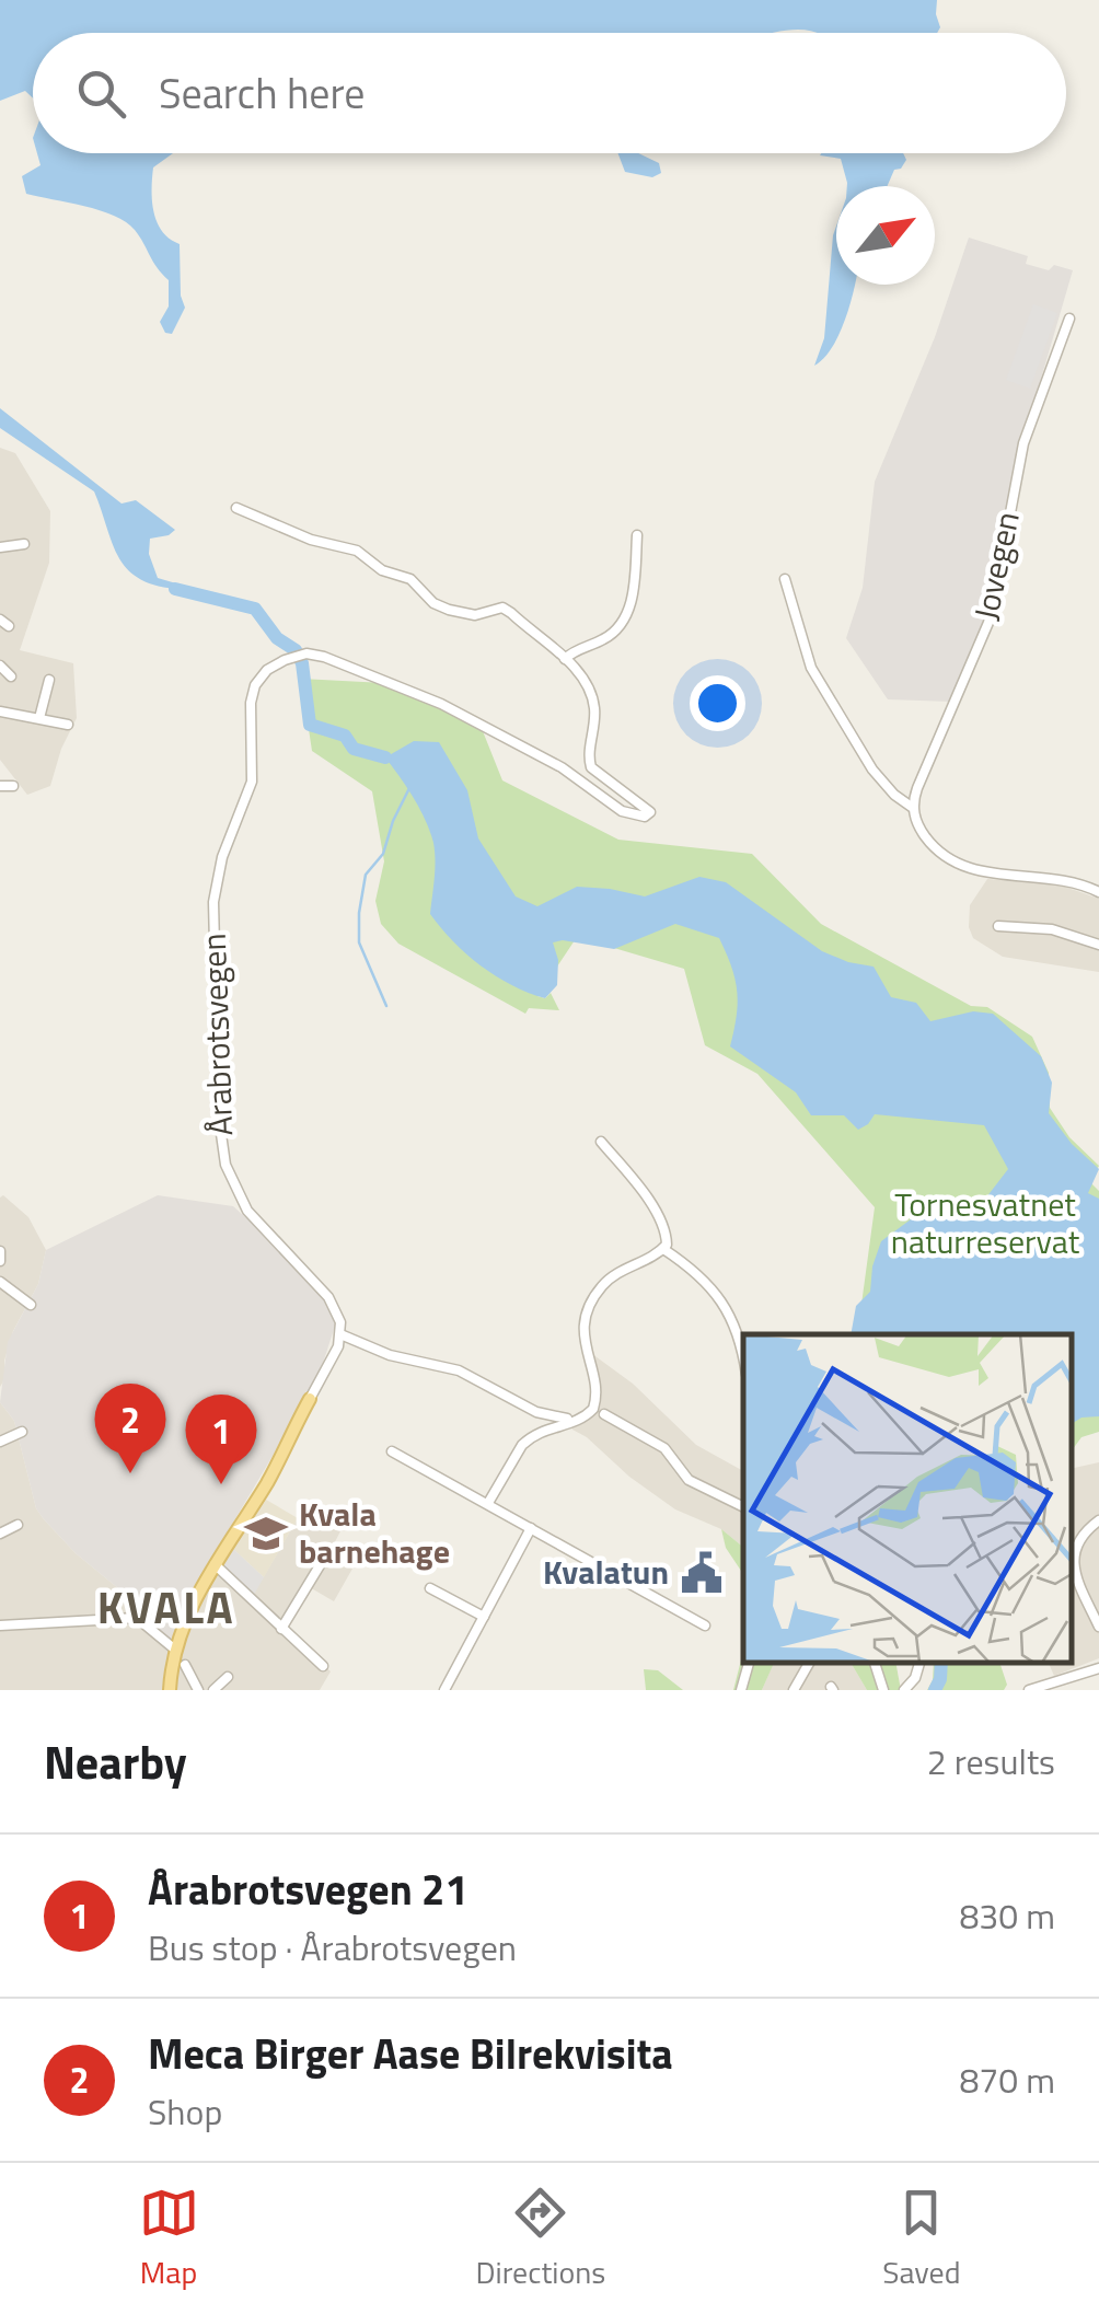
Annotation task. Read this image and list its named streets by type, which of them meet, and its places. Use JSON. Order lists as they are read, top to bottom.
{
  "streets": {
    "street": ["Jovegen", "Årabrotsvegen"]
  },
  "districts": ["KVALA"],
  "parks": ["Tornesvatnet naturreservat"],
  "places": {
    "school or university": ["Kvala barnehage"],
    "public building": ["Kvalatun"]
  },
  "north": "top right",
  "page": {
    "search": "Search here",
    "pins": ["2", "1"],
    "heading": ["Nearby", "2 results"],
    "list": [
      {
        "mark": "1",
        "name": "Årabrotsvegen 21",
        "note": "Bus stop · Årabrotsvegen",
        "value": "830 m"
      },
      {
        "mark": "2",
        "name": "Meca Birger Aase Bilrekvisita",
        "note": "Shop",
        "value": "870 m"
      }
    ],
    "nav": ["Map", "Directions", "Saved"]
  }
}
